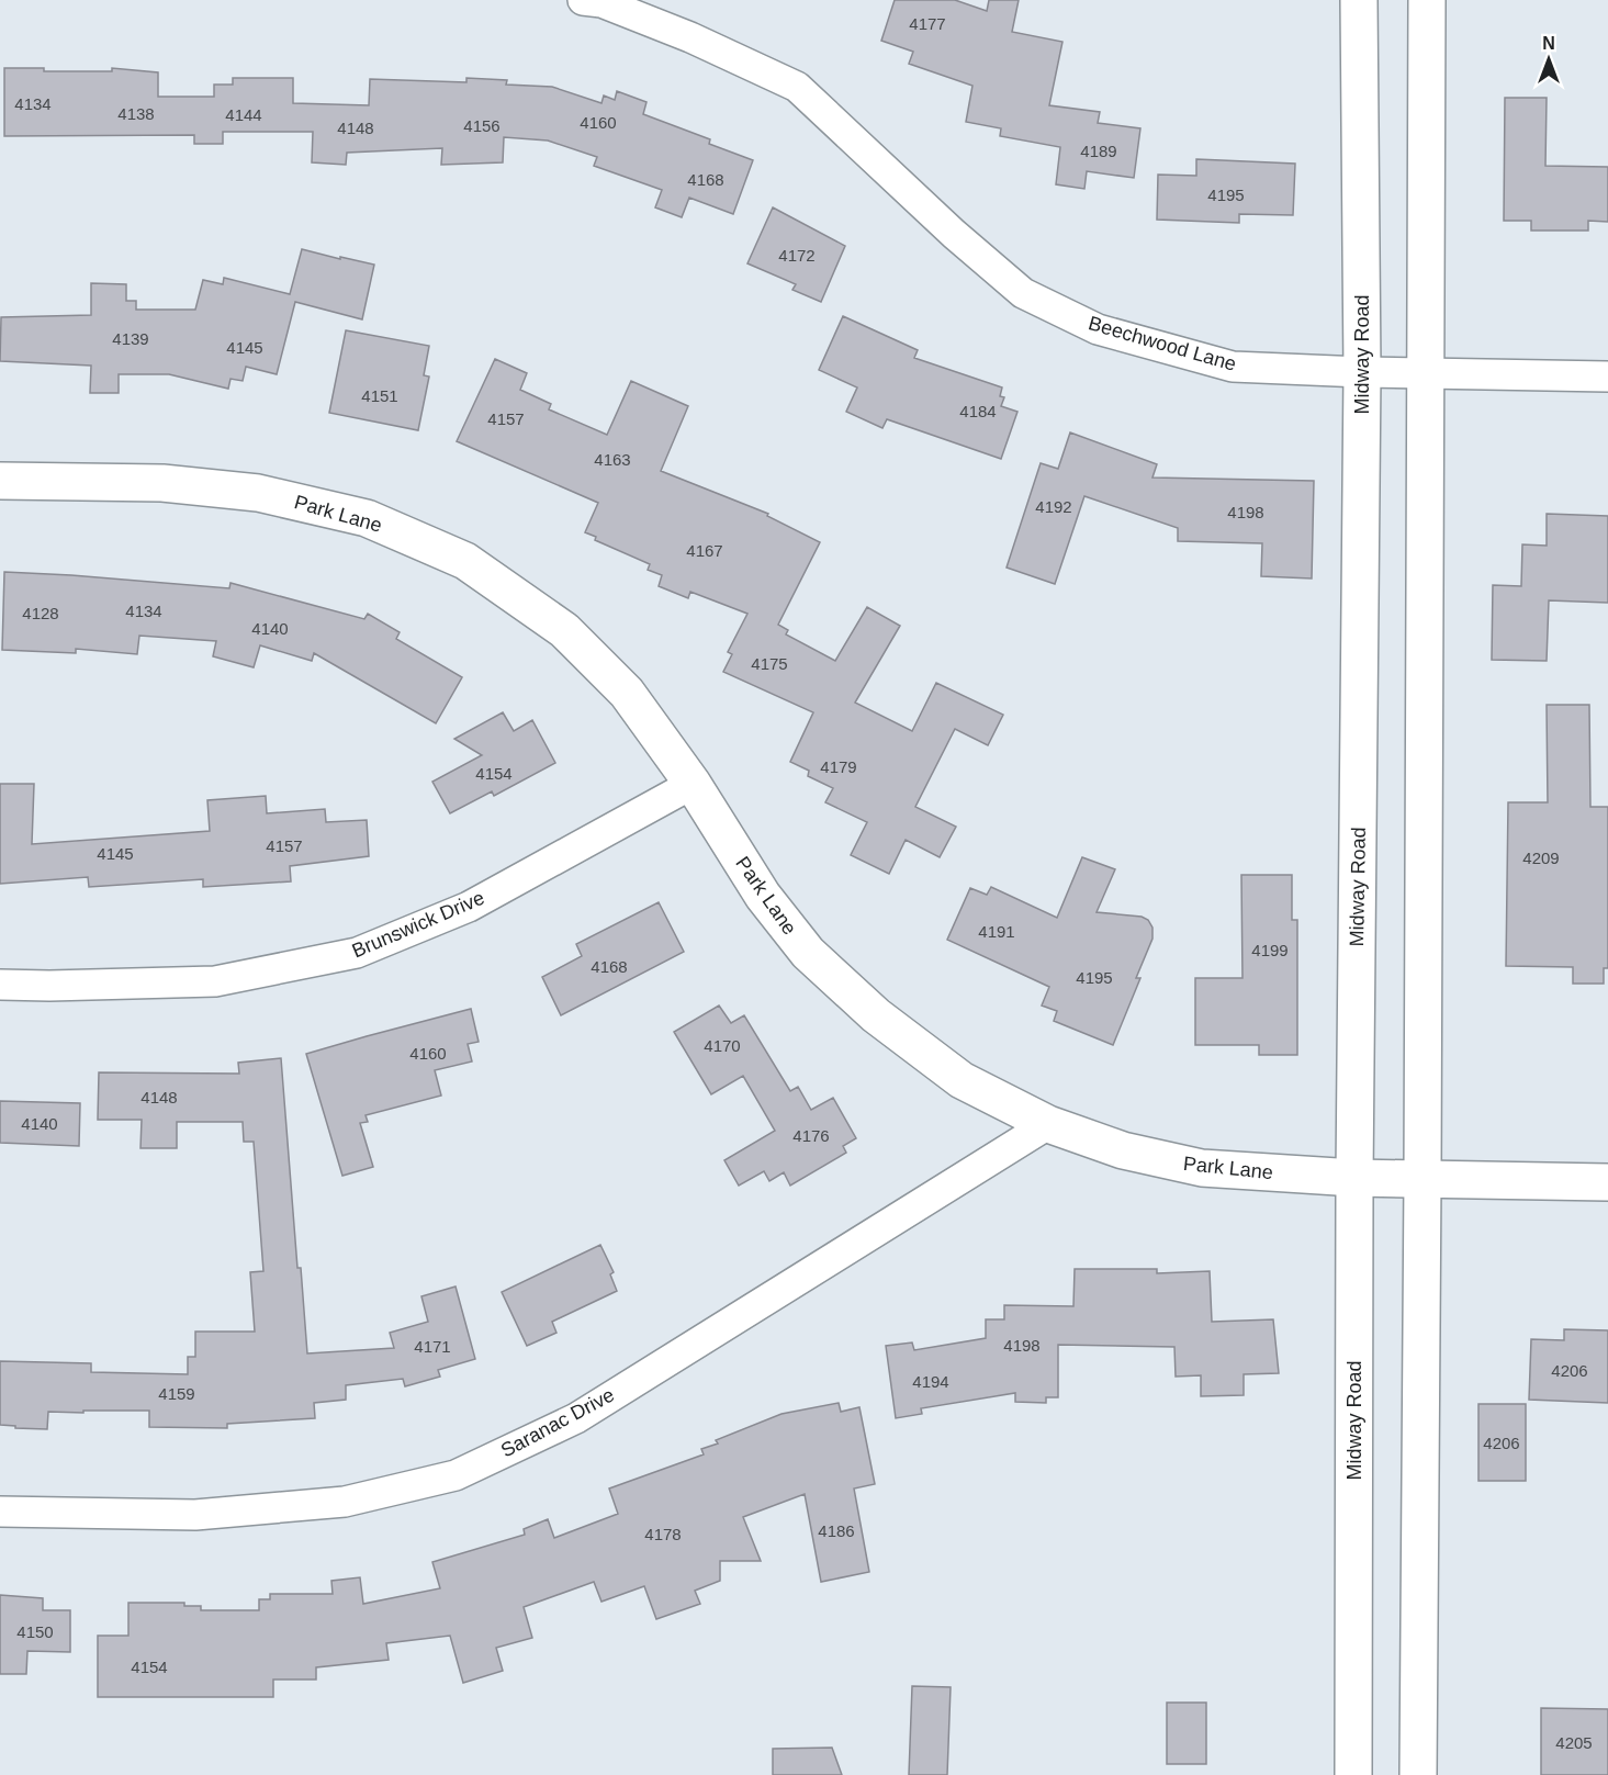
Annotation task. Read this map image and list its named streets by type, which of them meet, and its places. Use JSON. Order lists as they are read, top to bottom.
{
  "streets": {
    "main road": ["Midway Road", "Park Lane"],
    "street": ["Beechwood Lane", "Brunswick Drive", "Saranac Drive"]
  },
  "crossings": [
    ["Beechwood Lane", "Midway Road"],
    ["Midway Road", "Park Lane"],
    ["Park Lane", "Brunswick Drive"],
    ["Park Lane", "Saranac Drive"]
  ],
  "house_numbers": [
    "4177",
    "4134",
    "4138",
    "4144",
    "4160",
    "4156",
    "4148",
    "4189",
    "4168",
    "4195",
    "4172",
    "4139",
    "4145",
    "4151",
    "4184",
    "4157",
    "4163",
    "4192",
    "4198",
    "4167",
    "4134",
    "4128",
    "4140",
    "4175",
    "4179",
    "4154",
    "4157",
    "4145",
    "4209",
    "4191",
    "4199",
    "4168",
    "4195",
    "4170",
    "4160",
    "4148",
    "4140",
    "4176",
    "4198",
    "4171",
    "4206",
    "4194",
    "4159",
    "4206",
    "4186",
    "4178",
    "4150",
    "4154",
    "4205"
  ],
  "north": "top"
}
